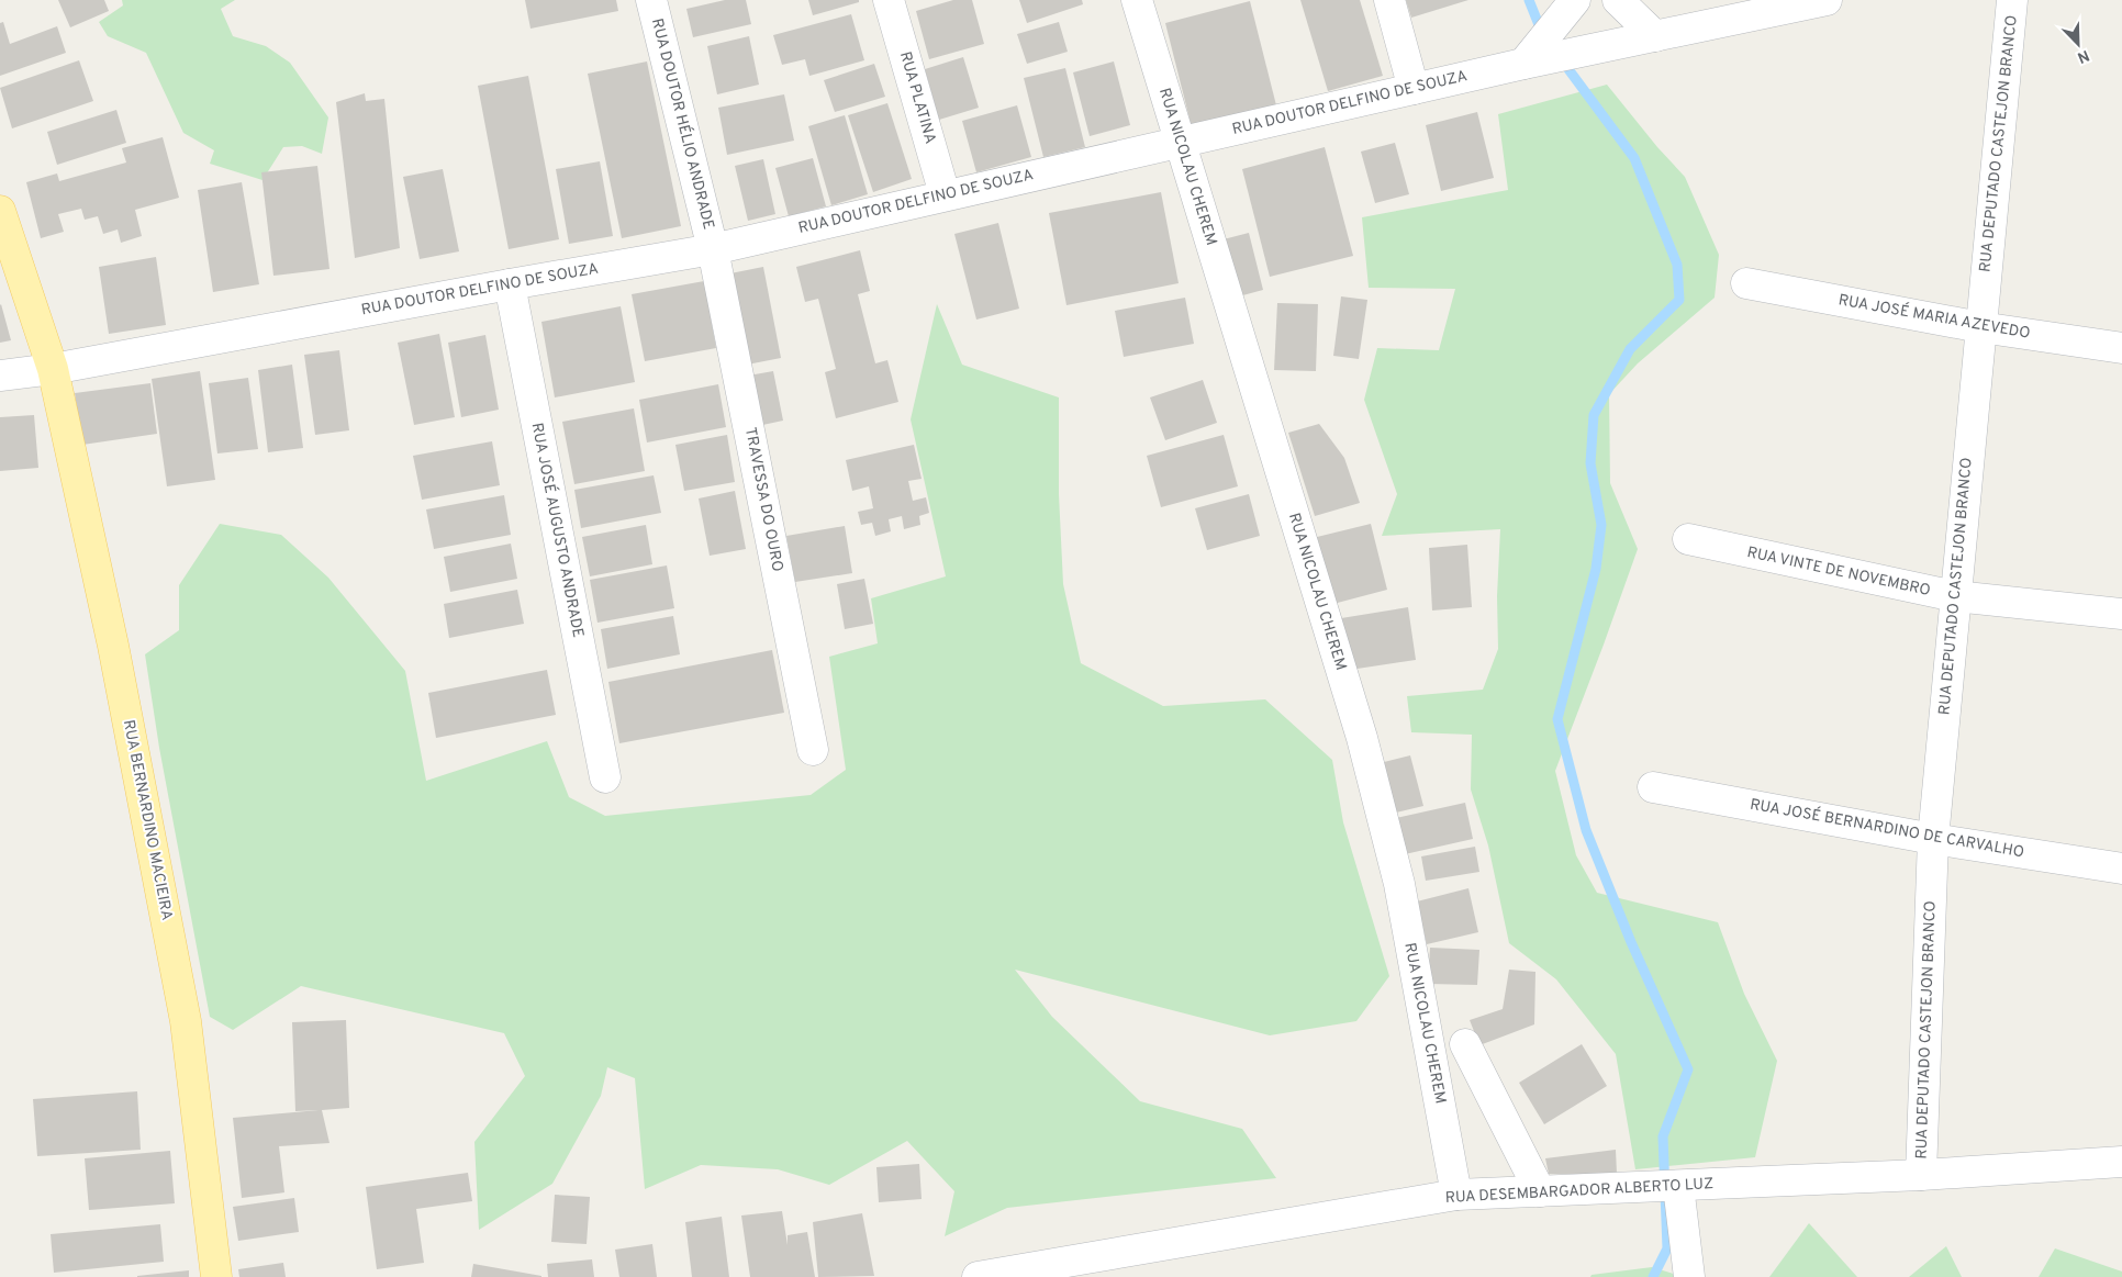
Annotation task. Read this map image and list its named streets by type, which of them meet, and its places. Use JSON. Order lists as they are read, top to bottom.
{
  "streets": {
    "main road": ["RUA BERNARDINO MACIEIRA"],
    "street": [
      "RUA PLATINA",
      "RUA DOUTOR DELFINO DE SOUZA",
      "RUA DOUTOR HÉLIO ANDRADE",
      "RUA DEPUTADO CASTEJON BRANCO",
      "RUA NICOLAU CHEREM",
      "RUA JOSÉ MARIA AZEVEDO",
      "TRAVESSA DO OURO",
      "RUA JOSÉ AUGUSTO ANDRADE",
      "RUA VINTE DE NOVEMBRO",
      "RUA JOSÉ BERNARDINO DE CARVALHO",
      "RUA DESEMBARGADOR ALBERTO LUZ"
    ]
  },
  "crossings": [
    ["RUA PLATINA", "RUA DOUTOR DELFINO DE SOUZA"],
    ["RUA DOUTOR DELFINO DE SOUZA", "RUA DOUTOR HÉLIO ANDRADE"],
    ["RUA DOUTOR DELFINO DE SOUZA", "RUA NICOLAU CHEREM"],
    ["RUA DOUTOR DELFINO DE SOUZA", "TRAVESSA DO OURO"],
    ["RUA DOUTOR DELFINO DE SOUZA", "RUA JOSÉ AUGUSTO ANDRADE"],
    ["RUA DOUTOR DELFINO DE SOUZA", "RUA BERNARDINO MACIEIRA"],
    ["RUA DOUTOR HÉLIO ANDRADE", "TRAVESSA DO OURO"],
    ["RUA DEPUTADO CASTEJON BRANCO", "RUA JOSÉ MARIA AZEVEDO"],
    ["RUA DEPUTADO CASTEJON BRANCO", "RUA VINTE DE NOVEMBRO"],
    ["RUA DEPUTADO CASTEJON BRANCO", "RUA JOSÉ BERNARDINO DE CARVALHO"],
    ["RUA DEPUTADO CASTEJON BRANCO", "RUA DESEMBARGADOR ALBERTO LUZ"],
    ["RUA NICOLAU CHEREM", "RUA DESEMBARGADOR ALBERTO LUZ"]
  ],
  "north": "bottom right"
}
